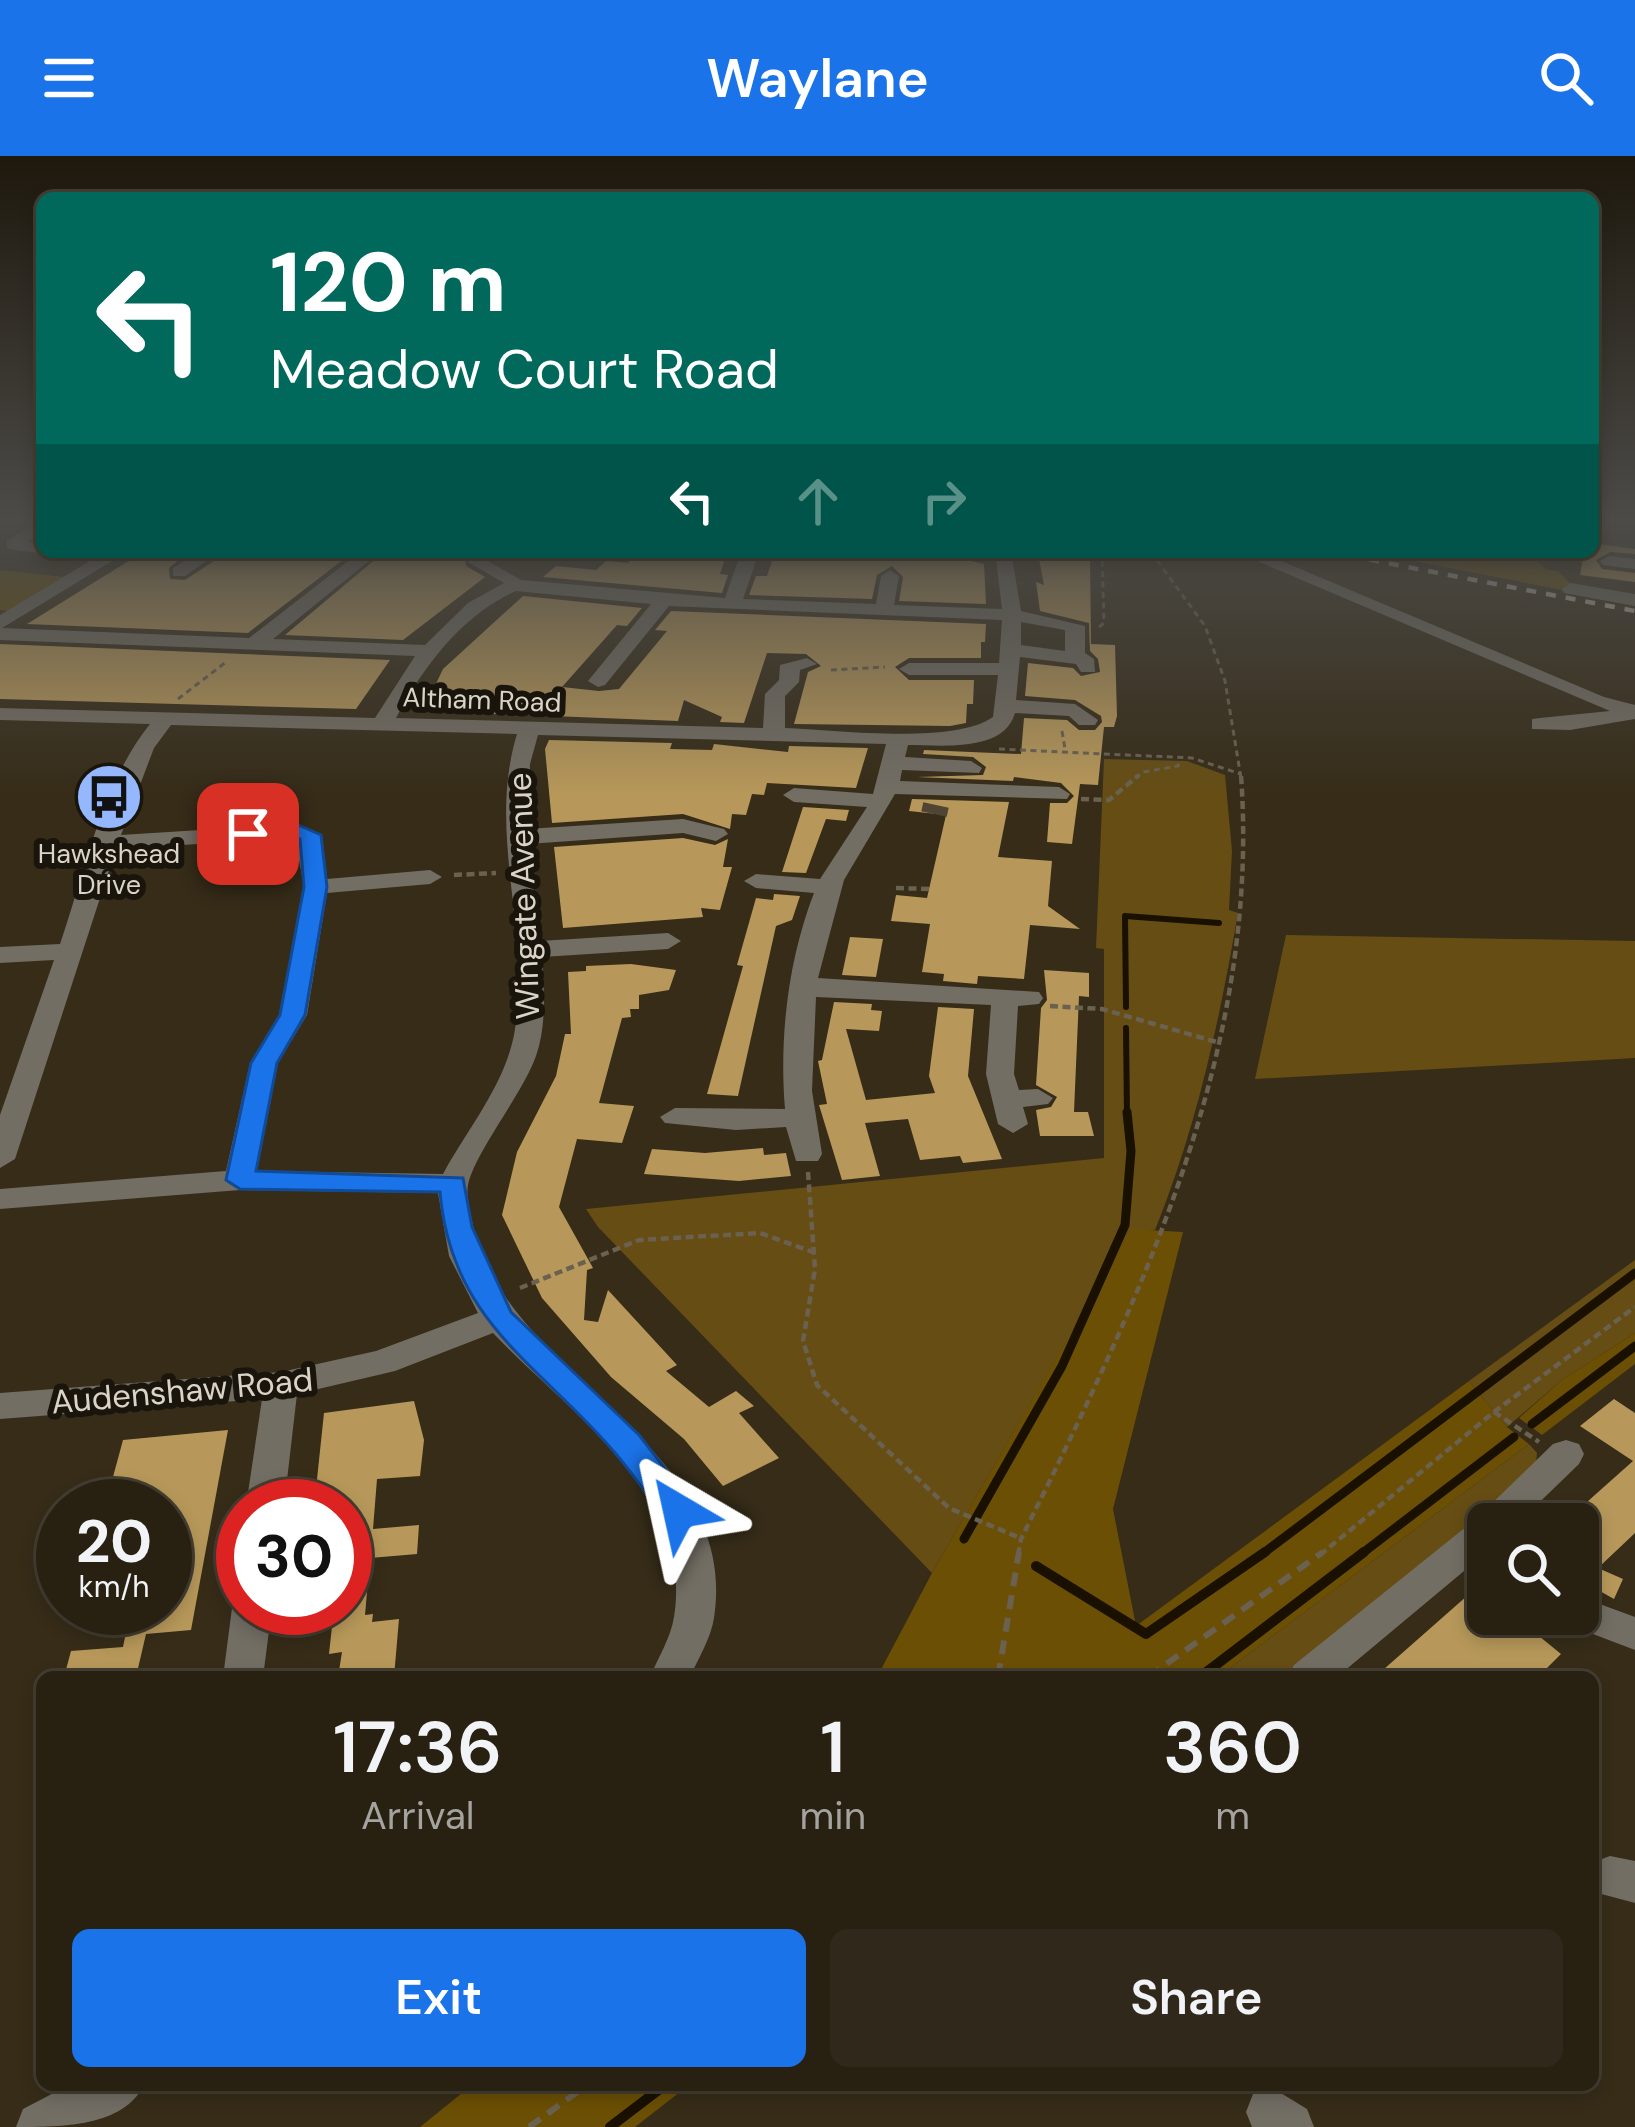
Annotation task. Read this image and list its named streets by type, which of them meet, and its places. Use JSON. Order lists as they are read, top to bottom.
{
  "streets": {
    "street": ["Altham Road", "Wingate Avenue", "Audenshaw Road"]
  },
  "crossings": [
    ["Altham Road", "Wingate Avenue"]
  ],
  "places": {
    "bus stop": ["Hawkshead Drive"]
  },
  "page": {
    "header": "Waylane",
    "turn": ["120 m", "Meadow Court Road"],
    "speed": "20 km/h",
    "limit": "30",
    "eta": [
      "17:36",
      "Arrival",
      "1",
      "min",
      "360",
      "m"
    ],
    "buttons": ["Exit", "Share"]
  }
}
